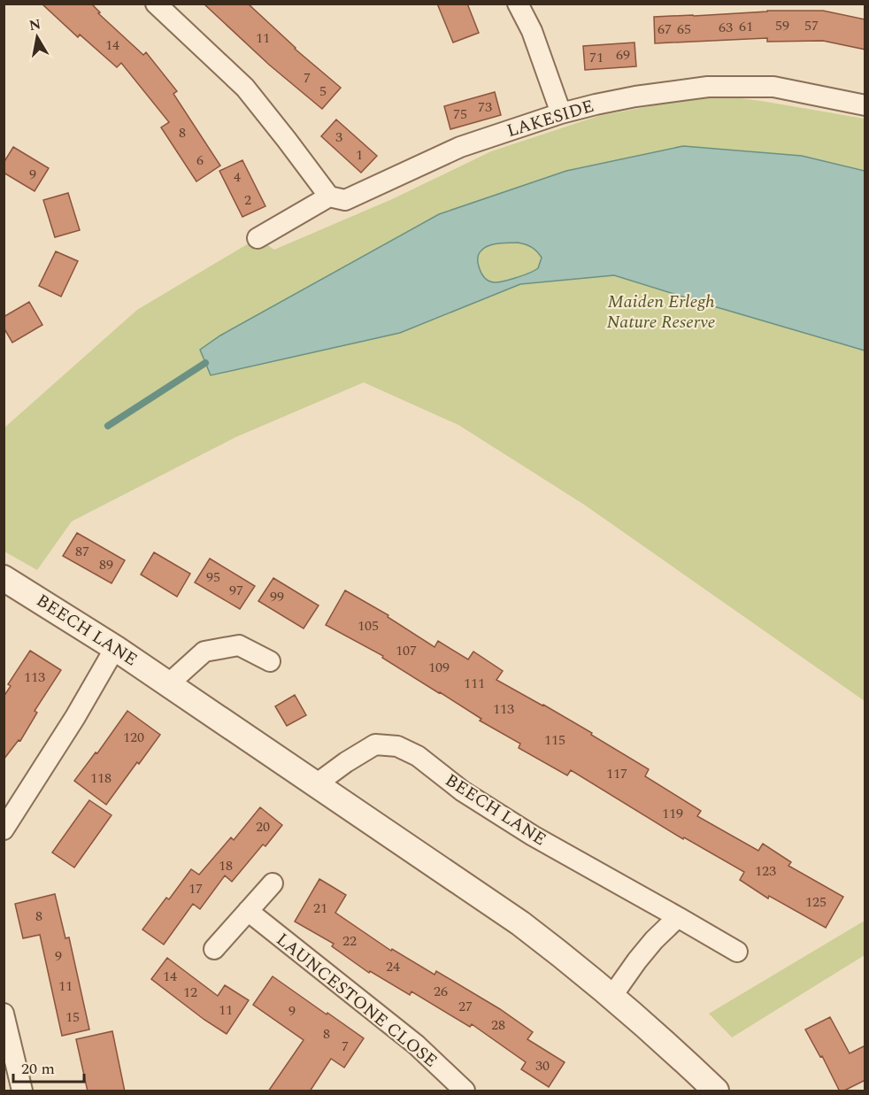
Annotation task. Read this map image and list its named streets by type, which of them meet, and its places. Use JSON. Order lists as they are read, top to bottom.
{
  "streets": {
    "street": ["LAKESIDE", "BEECH LANE", "LAUNCESTONE CLOSE"]
  },
  "parks": ["Maiden Erlegh Nature Reserve"],
  "house_numbers": [
    "59",
    "57",
    "61",
    "63",
    "67",
    "65",
    "11",
    "14",
    "69",
    "71",
    "7",
    "5",
    "73",
    "75",
    "8",
    "3",
    "1",
    "6",
    "9",
    "4",
    "2",
    "87",
    "89",
    "95",
    "97",
    "99",
    "105",
    "107",
    "109",
    "113",
    "111",
    "113",
    "120",
    "115",
    "117",
    "118",
    "119",
    "20",
    "18",
    "123",
    "17",
    "125",
    "21",
    "8",
    "22",
    "9",
    "24",
    "14",
    "11",
    "26",
    "12",
    "27",
    "11",
    "9",
    "15",
    "28",
    "8",
    "7",
    "30"
  ],
  "scale_bar": "20 m",
  "north": "top"
}
